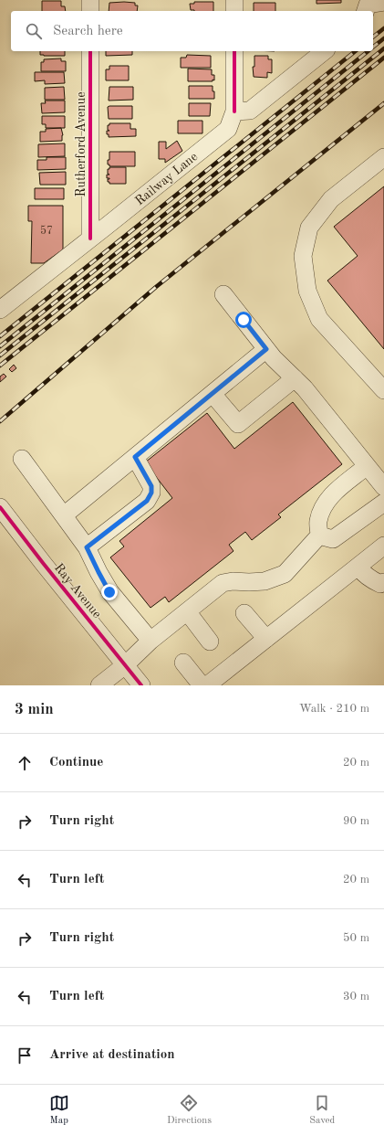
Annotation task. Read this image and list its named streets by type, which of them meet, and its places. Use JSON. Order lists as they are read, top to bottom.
{
  "streets": {
    "street": ["Rutherford Avenue", "Railway Lane", "Ray Avenue"]
  },
  "crossings": [
    ["Rutherford Avenue", "Railway Lane"]
  ],
  "house_numbers": ["57"],
  "page": {
    "search": "Search here",
    "heading": ["3 min", "Walk · 210 m"],
    "list": [
      ["Continue", "20 m"],
      ["Turn right", "90 m"],
      ["Turn left", "20 m"],
      ["Turn right", "50 m"],
      ["Turn left", "30 m"],
      "Arrive at destination"
    ],
    "nav": ["Map", "Directions", "Saved"]
  }
}
